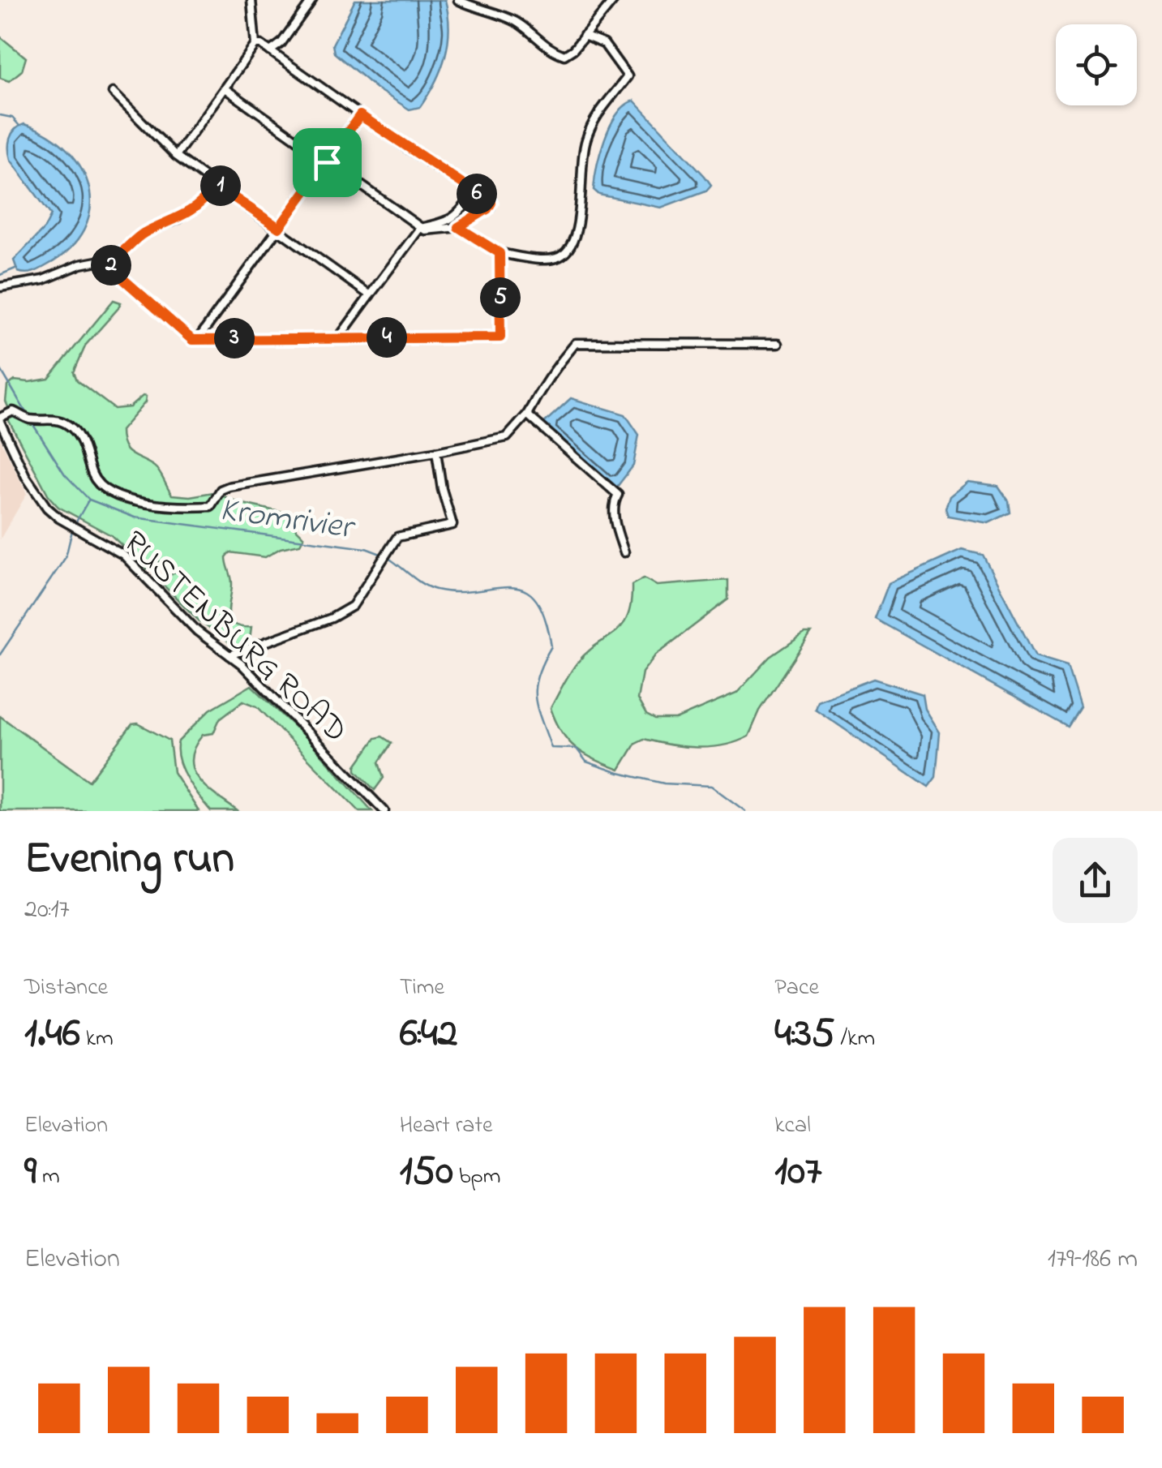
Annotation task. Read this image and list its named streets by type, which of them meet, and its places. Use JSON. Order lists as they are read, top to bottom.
{
  "streets": {
    "street": ["RUSTENBURG ROAD"]
  },
  "water": ["Kromrivier"],
  "page": {
    "pins": [
      "1",
      "6",
      "2",
      "5",
      "4",
      "3"
    ],
    "heading": ["Evening run", "20:17"],
    "stats": [
      ["Distance", "1.46 km"],
      ["Time", "6:42"],
      ["Pace", "4:35 /km"],
      ["Elevation", "9 m"],
      ["Heart rate", "150 bpm"],
      ["kcal", "107"]
    ],
    "chart": ["Elevation", "179–186 m"]
  }
}
